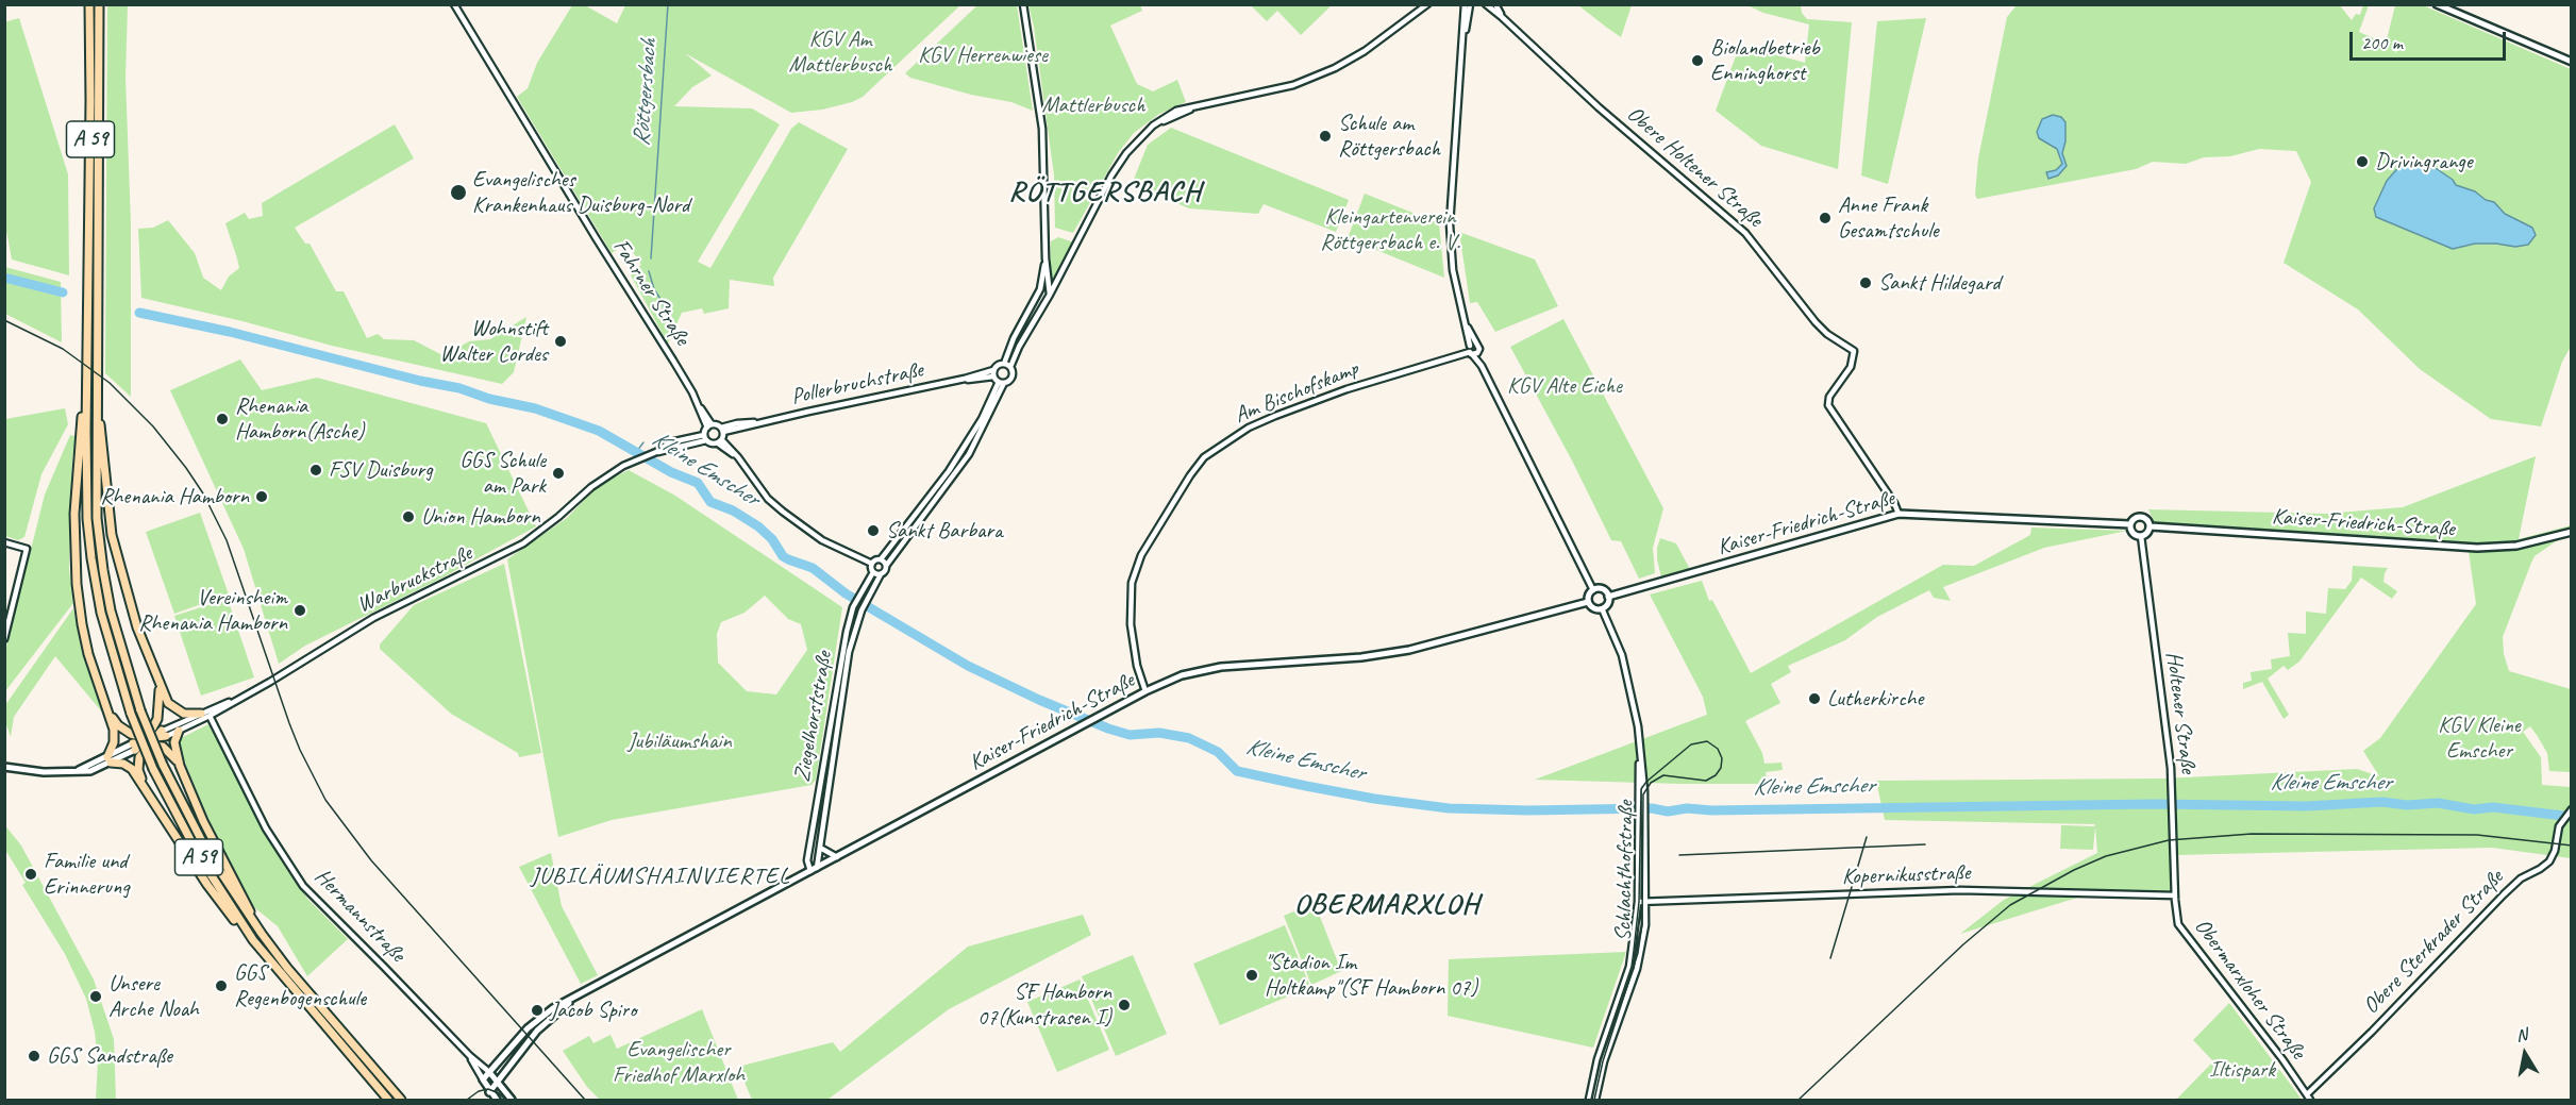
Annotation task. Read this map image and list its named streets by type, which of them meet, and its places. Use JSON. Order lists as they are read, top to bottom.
{
  "streets": {
    "highway": ["A 59"],
    "main road": ["Kaiser-Friedrich-Straße", "Hermannstraße"],
    "street": [
      "Obere Holtener Straße",
      "Fahrner Straße",
      "Pollerbruchstraße",
      "Am Bischofskamp",
      "Warbruckstraße",
      "Holtener Straße",
      "Ziegelhorststraße",
      "Schlachthofstraße",
      "Kopernikusstraße",
      "Obere Sterkrader Straße",
      "Obermarxloher Straße"
    ]
  },
  "crossings": [
    ["Obere Holtener Straße", "Kaiser-Friedrich-Straße"],
    ["Pollerbruchstraße", "Ziegelhorststraße"],
    ["Am Bischofskamp", "Kaiser-Friedrich-Straße"],
    ["Kaiser-Friedrich-Straße", "Holtener Straße"],
    ["Kaiser-Friedrich-Straße", "Ziegelhorststraße"],
    ["Kaiser-Friedrich-Straße", "Schlachthofstraße"],
    ["Kaiser-Friedrich-Straße", "Hermannstraße"],
    ["Warbruckstraße", "Hermannstraße"],
    ["Holtener Straße", "Kopernikusstraße"],
    ["Holtener Straße", "Obermarxloher Straße"],
    ["Schlachthofstraße", "Kopernikusstraße"],
    ["Kopernikusstraße", "Obermarxloher Straße"],
    ["Obere Sterkrader Straße", "Obermarxloher Straße"]
  ],
  "districts": ["RÖTTGERSBACH", "JUBILÄUMSHAINVIERTEL", "OBERMARXLOH"],
  "water": ["Röttgersbach", "Kleine Emscher"],
  "parks": [
    "KGV Am Mattlerbusch",
    "KGV Herrenwiese",
    "Mattlerbusch",
    "Kleingartenverein Röttgersbach e. V.",
    "KGV Alte Eiche",
    "KGV Kleine Emscher",
    "Jubiläumshain",
    "Evangelischer Friedhof Marxloh",
    "Iltispark"
  ],
  "places": [
    "Biolandbetrieb Enninghorst",
    "Schule am Röttgersbach",
    "Drivingrange",
    "Evangelisches Krankenhaus Duisburg-Nord",
    "Anne Frank Gesamtschule",
    "Sankt Hildegard",
    "Wohnstift Walter Cordes",
    "Rhenania Hamborn(Asche)",
    "FSV Duisburg",
    "GGS Schule am Park",
    "Rhenania Hamborn",
    "Union Hamborn",
    "Sankt Barbara",
    "Vereinsheim Rhenania Hamborn",
    "Lutherkirche",
    "Familie und Erinnerung",
    "\"Stadion Im Holtkamp\"(SF Hamborn 07)",
    "GGS Regenbogenschule",
    "Unsere Arche Noah",
    "SF Hamborn 07(Kunstrasen I)",
    "Jacob Spiro",
    "GGS Sandstraße"
  ],
  "scale_bar": "200 m",
  "north": "top"
}
